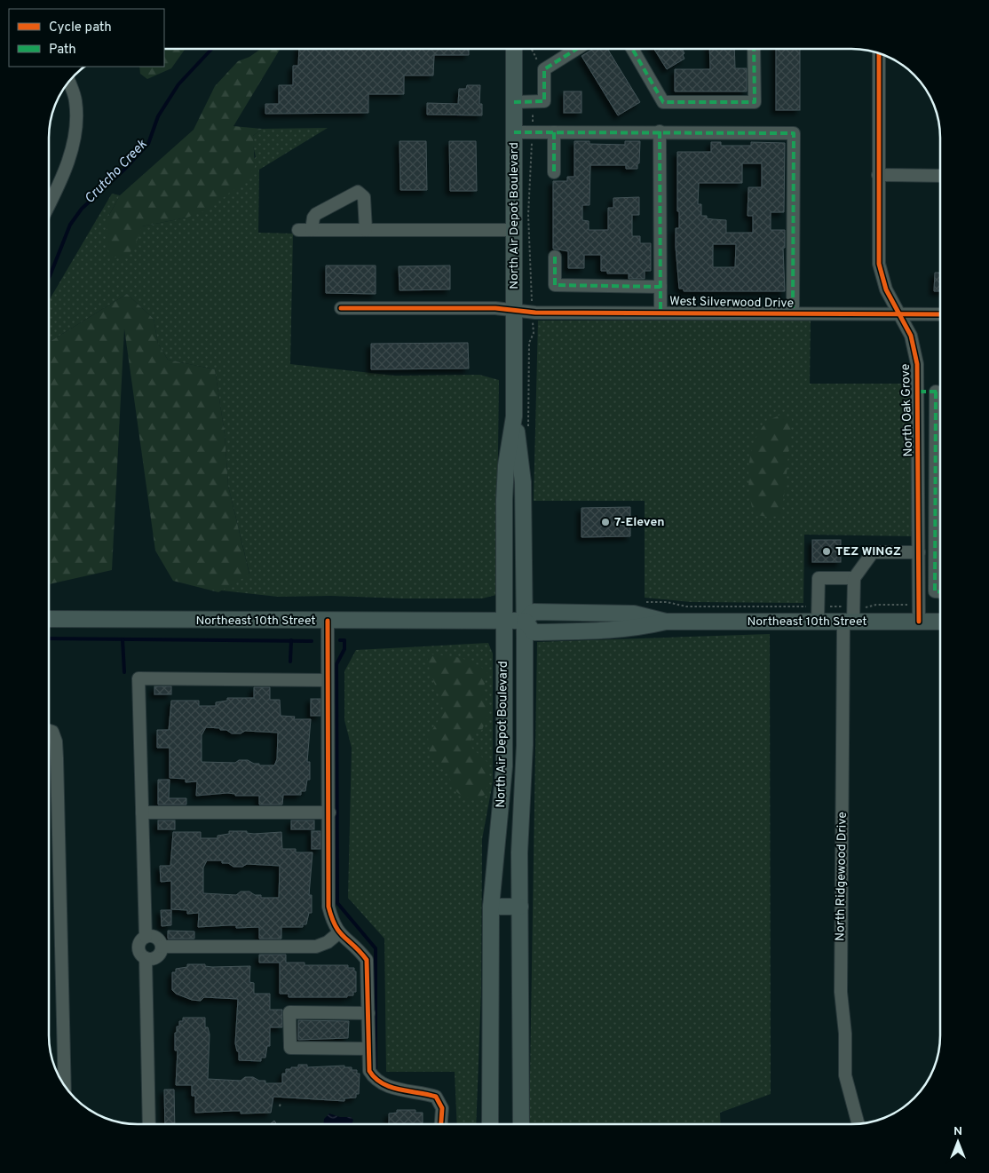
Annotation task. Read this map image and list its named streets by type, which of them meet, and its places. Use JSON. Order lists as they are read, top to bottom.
{
  "streets": {
    "main road": ["North Air Depot Boulevard", "Northeast 10th Street"],
    "street": ["West Silverwood Drive", "North Oak Grove", "North Ridgewood Drive"]
  },
  "crossings": [
    ["North Air Depot Boulevard", "West Silverwood Drive"],
    ["North Air Depot Boulevard", "Northeast 10th Street"],
    ["West Silverwood Drive", "North Oak Grove"],
    ["North Oak Grove", "Northeast 10th Street"],
    ["Northeast 10th Street", "North Ridgewood Drive"]
  ],
  "water": ["Crutcho Creek"],
  "places": ["7-Eleven", "TEZ WINGZ"],
  "legend": ["Cycle path", "Path"],
  "north": "top"
}
